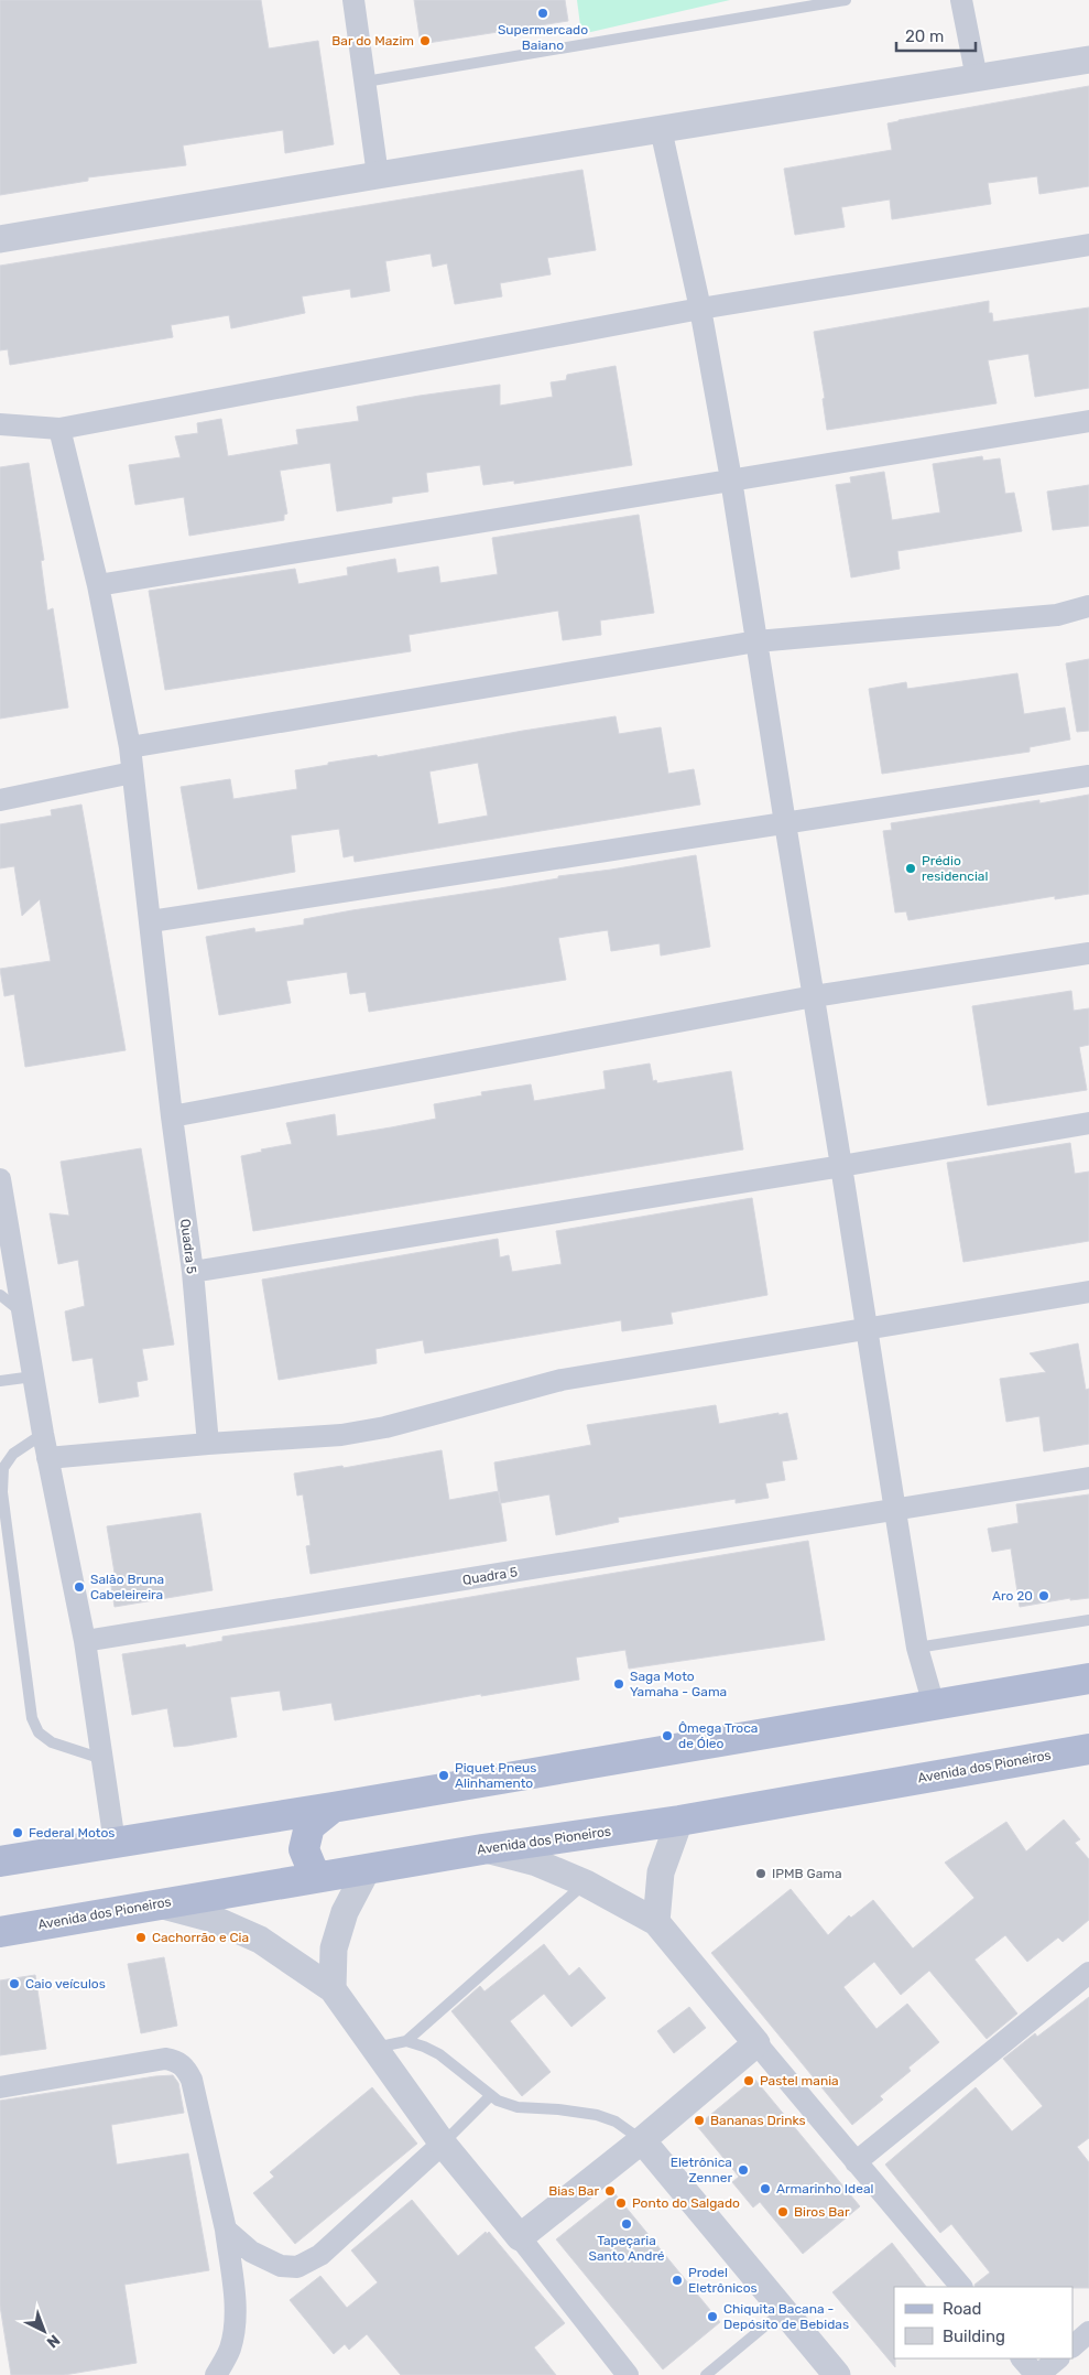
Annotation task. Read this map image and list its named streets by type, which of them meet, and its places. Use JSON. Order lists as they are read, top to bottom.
{
  "streets": {
    "main road": ["Avenida dos Pioneiros"],
    "street": ["Quadra 5"]
  },
  "places": [
    "Supermercado Baiano",
    "Bar do Mazim",
    "Prédio residencial",
    "Salão Bruna Cabeleireira",
    "Aro 20",
    "Saga Moto Yamaha - Gama",
    "Ômega Troca de Óleo",
    "Piquet Pneus Alinhamento",
    "Federal Motos",
    "IPMB Gama",
    "Cachorrão e Cia",
    "Caio veículos",
    "Pastel mania",
    "Bananas Drinks",
    "Eletrônica Zenner",
    "Armarinho Ideal",
    "Bias Bar",
    "Ponto do Salgado",
    "Biros Bar",
    "Tapeçaria Santo André",
    "Prodel Eletrônicos",
    "Chiquita Bacana - Depósito de Bebidas"
  ],
  "legend": ["Road", "Building"],
  "scale_bar": "20 m",
  "north": "bottom right"
}
